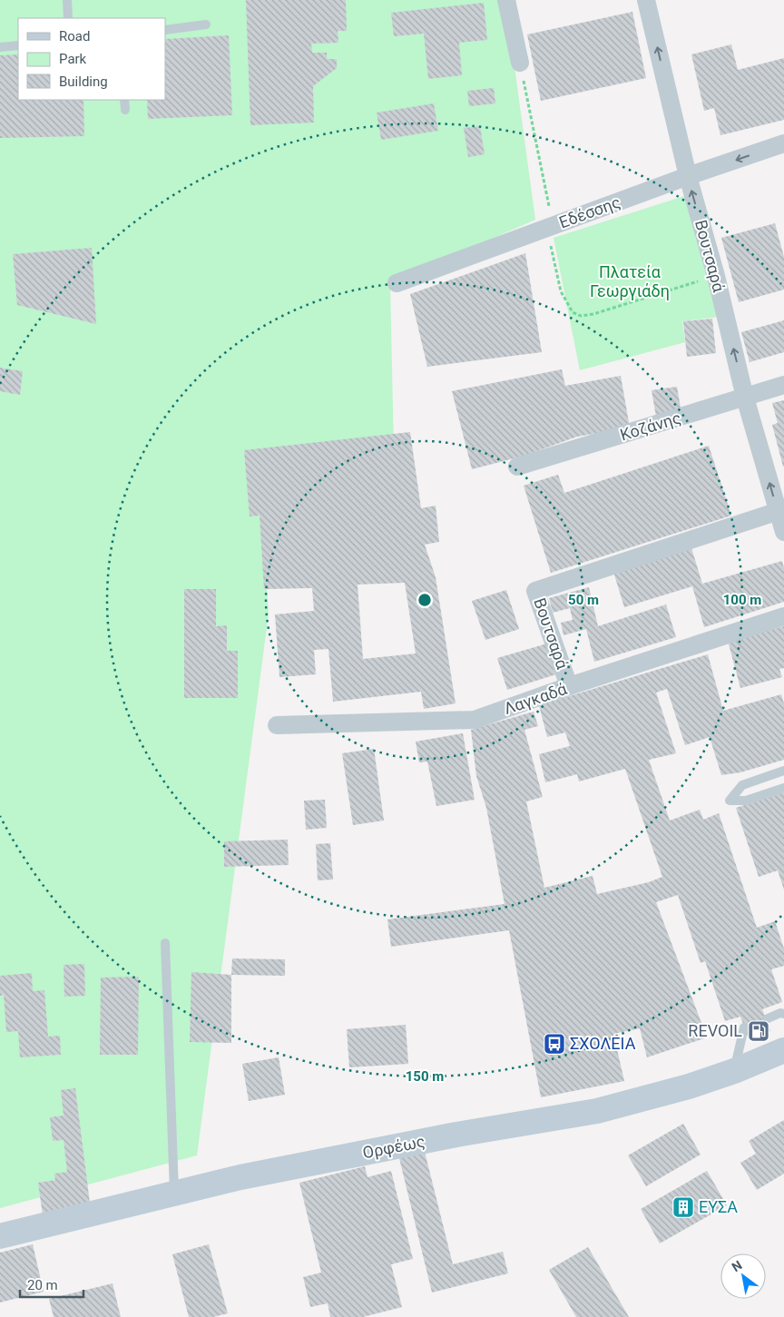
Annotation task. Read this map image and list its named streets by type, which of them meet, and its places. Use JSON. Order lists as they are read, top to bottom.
{
  "streets": {
    "street": [
      "Εδέσσης",
      "Βουτσαρά",
      "Κοζάνης",
      "Λαγκαδά",
      "Ορφέως"
    ]
  },
  "crossings": [
    ["Εδέσσης", "Βουτσαρά"],
    ["Βουτσαρά", "Κοζάνης"],
    ["Βουτσαρά", "Λαγκαδά"]
  ],
  "one_way": ["Βουτσαρά"],
  "parks": ["Πλατεία Γεωργιάδη"],
  "places": {
    "fuel station": ["REVOIL"],
    "bus stop": ["ΣΧΟΛΕΙΑ"],
    "building": ["ΕΥΣΑ"]
  },
  "legend": ["Road", "Park", "Building"],
  "scale_bar": "20 m",
  "north": "top left",
  "rings": ["50 m", "100 m", "150 m"]
}
